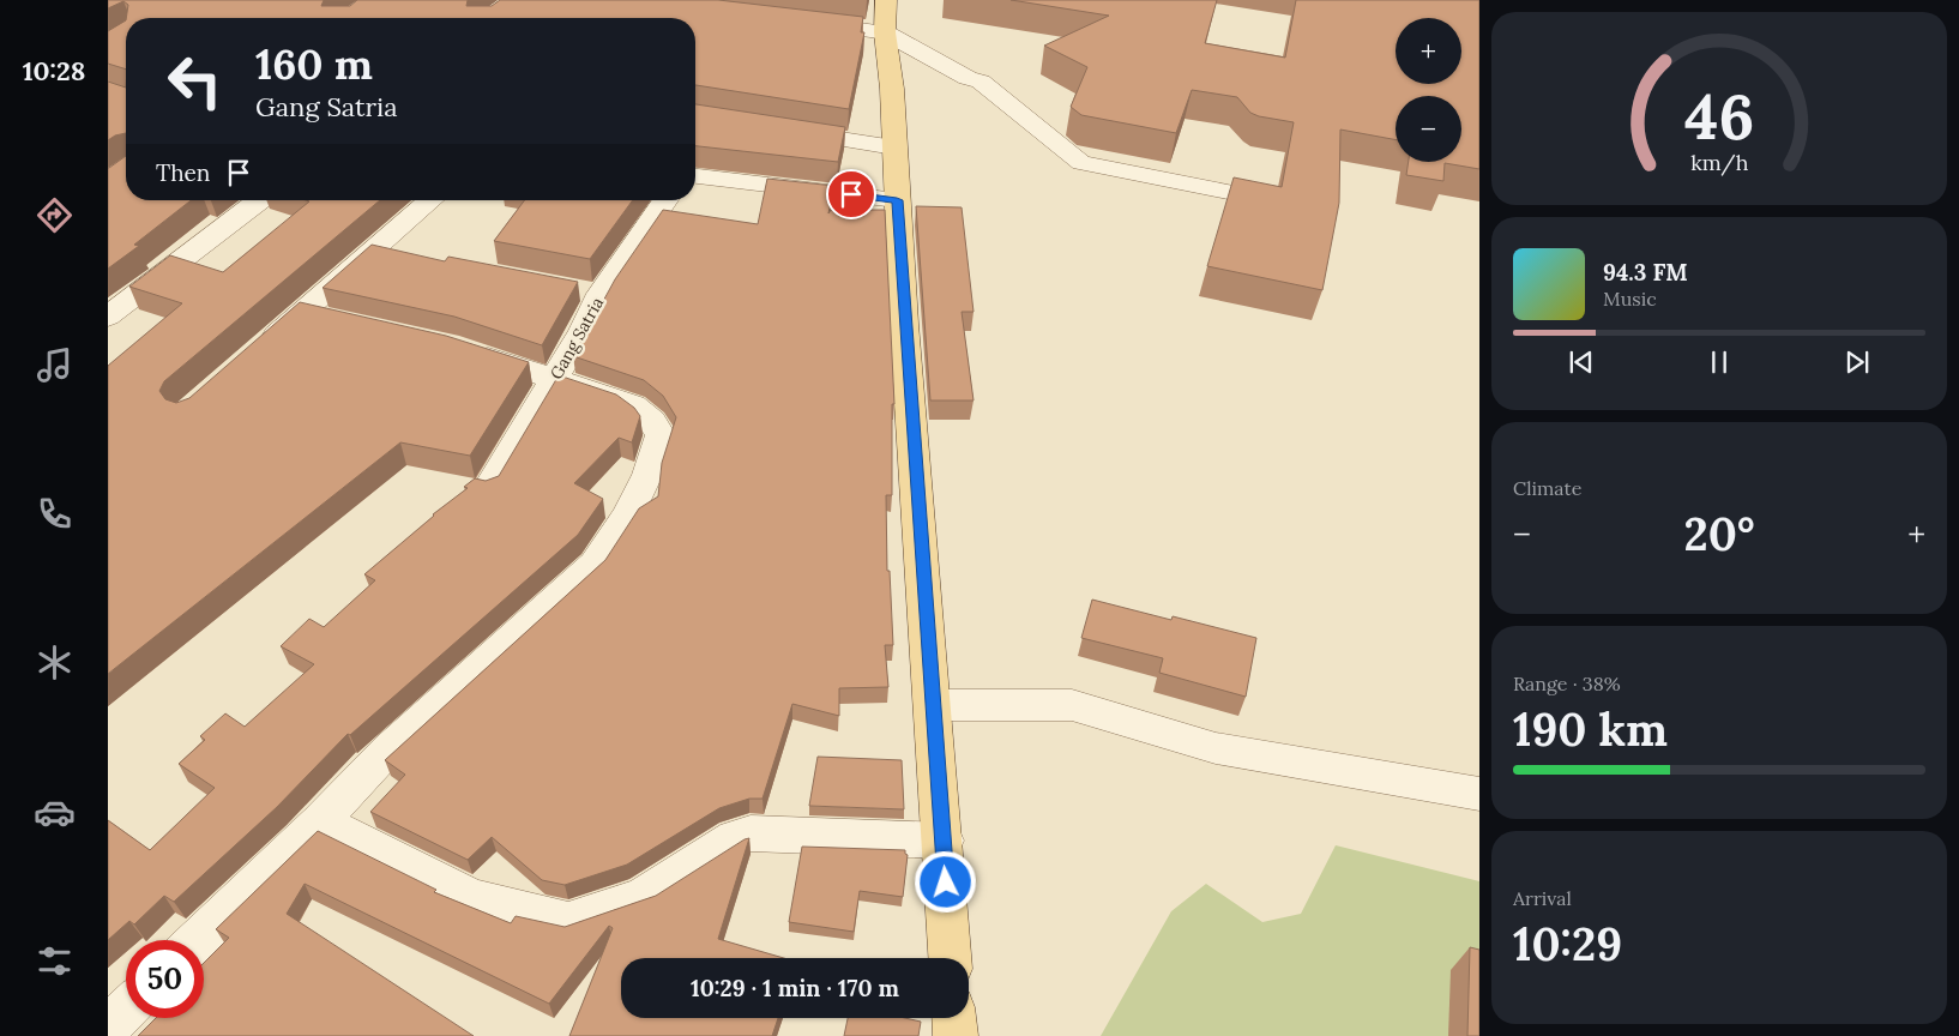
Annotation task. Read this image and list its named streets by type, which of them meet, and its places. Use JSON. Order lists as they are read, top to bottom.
{
  "streets": {
    "street": ["Gang Satria"]
  },
  "page": {
    "tabs": "10:28",
    "map_buttons": ["+", "−"],
    "turn": ["160 m", "Gang Satria"],
    "then": "Then",
    "song": ["94.3 FM", "Music"],
    "tile": [
      "Climate",
      ["Range · 38%", "190 km"],
      ["Arrival", "10:29"]
    ],
    "heat": ["−", "20°", "+"],
    "limit": "50",
    "trip": "10:29 · 1 min · 170 m",
    "gauge": ["46", "km/h"]
  }
}
